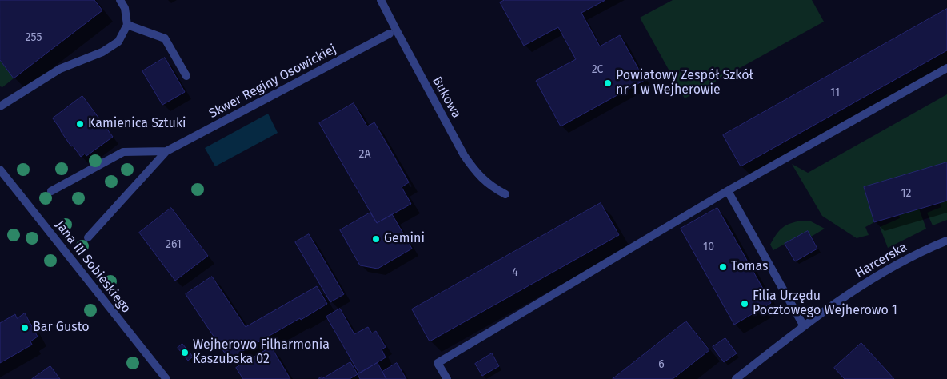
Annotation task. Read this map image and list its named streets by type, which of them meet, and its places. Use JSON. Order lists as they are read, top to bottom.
{
  "streets": {
    "street": [
      "Skwer Reginy Osowickiej",
      "Bukowa",
      "Harcerska",
      "Jana III Sobieskiego"
    ]
  },
  "places": [
    "Powiatowy Zespół Szkół nr 1 w Wejherowie",
    "Kamienica Sztuki",
    "Gemini",
    "Tomas",
    "Filia Urzędu Pocztowego Wejherowo 1",
    "Bar Gusto",
    "Wejherowo Filharmonia Kaszubska 02"
  ],
  "house_numbers": [
    "255",
    "2C",
    "11",
    "2A",
    "12",
    "261",
    "10",
    "4",
    "6"
  ]
}
